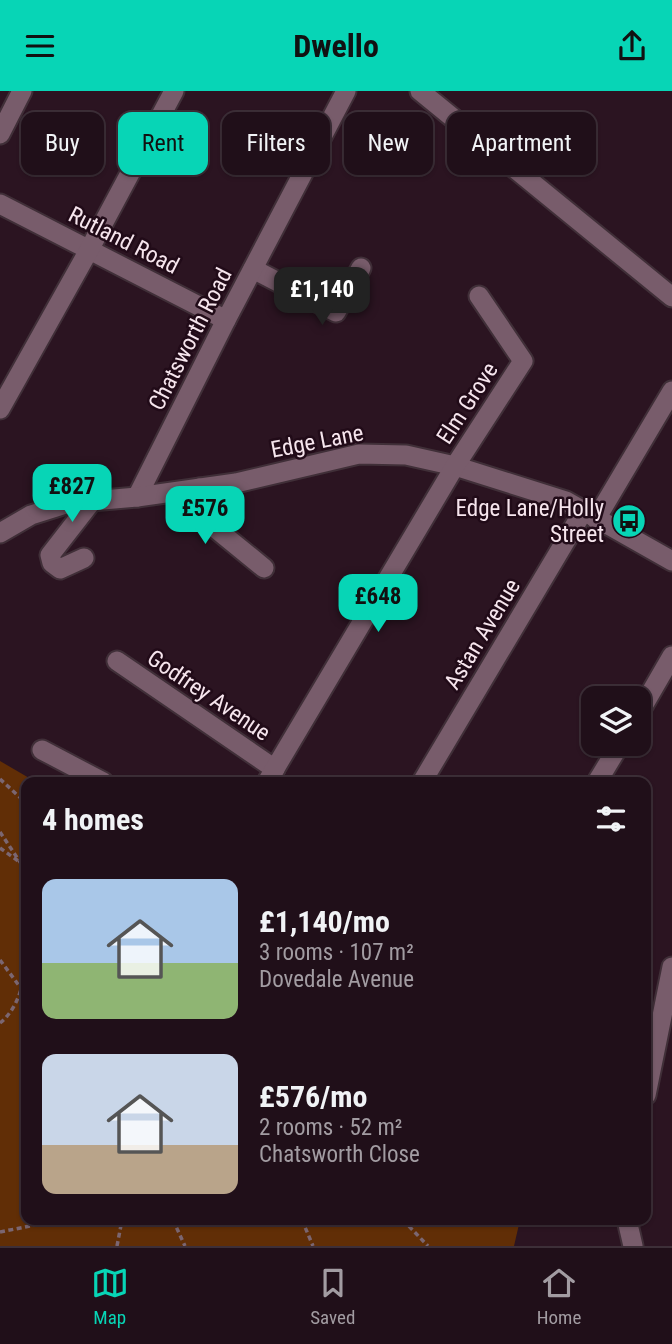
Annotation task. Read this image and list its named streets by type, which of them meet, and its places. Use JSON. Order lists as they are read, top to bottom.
{
  "streets": {
    "street": [
      "Rutland Road",
      "Chatsworth Road",
      "Elm Grove",
      "Edge Lane",
      "Astan Avenue",
      "Godfrey Avenue"
    ]
  },
  "crossings": [
    ["Rutland Road", "Chatsworth Road"],
    ["Chatsworth Road", "Edge Lane"],
    ["Elm Grove", "Edge Lane"],
    ["Edge Lane", "Astan Avenue"]
  ],
  "places": {
    "bus stop": ["Edge Lane/Holly Street"]
  },
  "page": {
    "header": "Dwello",
    "chip": [
      "Buy",
      "Rent",
      "Filters",
      "New",
      "Apartment"
    ],
    "price": [
      "£1,140",
      "£827",
      "£576",
      "£648"
    ],
    "heading": "4 homes",
    "list": [
      {
        "name": "£1,140/mo",
        "note": "3 rooms · 107 m² · Dovedale Avenue"
      },
      {
        "name": "£576/mo",
        "note": "2 rooms · 52 m² · Chatsworth Close"
      }
    ],
    "tabs": ["Map", "Saved", "Home"]
  }
}
